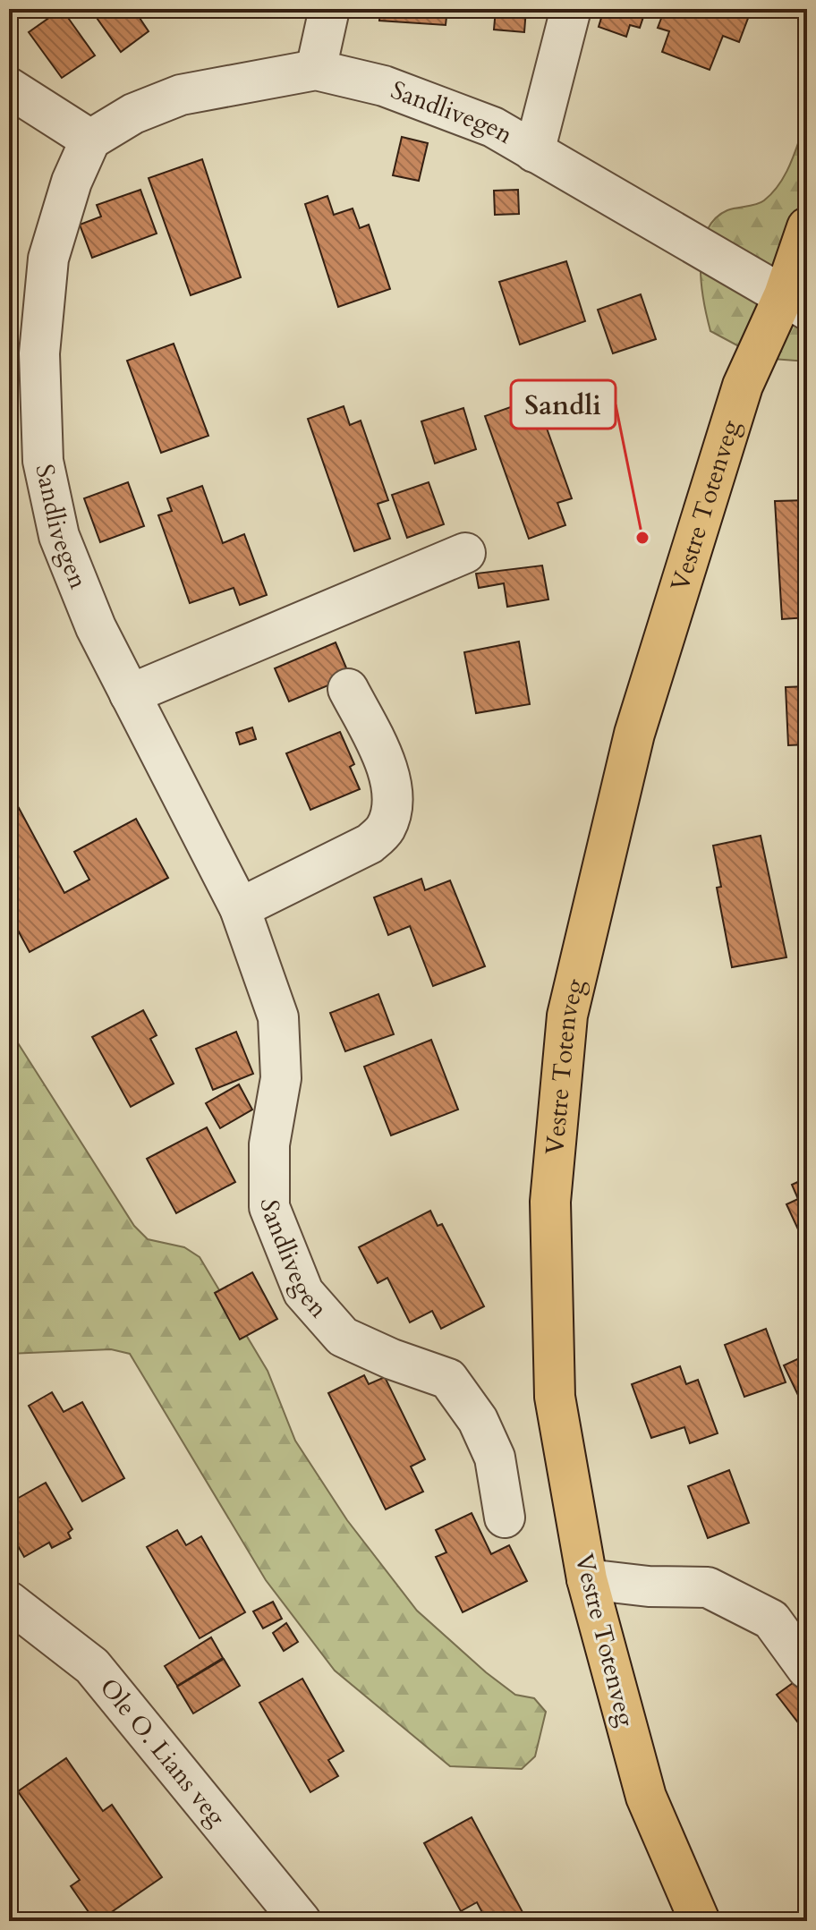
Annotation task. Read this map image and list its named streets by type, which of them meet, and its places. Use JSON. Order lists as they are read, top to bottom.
{
  "streets": {
    "main road": ["Vestre Totenveg"],
    "street": ["Sandlivegen", "Ole O. Lians veg"]
  },
  "crossings": [
    ["Sandlivegen", "Vestre Totenveg"]
  ],
  "places": ["Sandli"]
}
